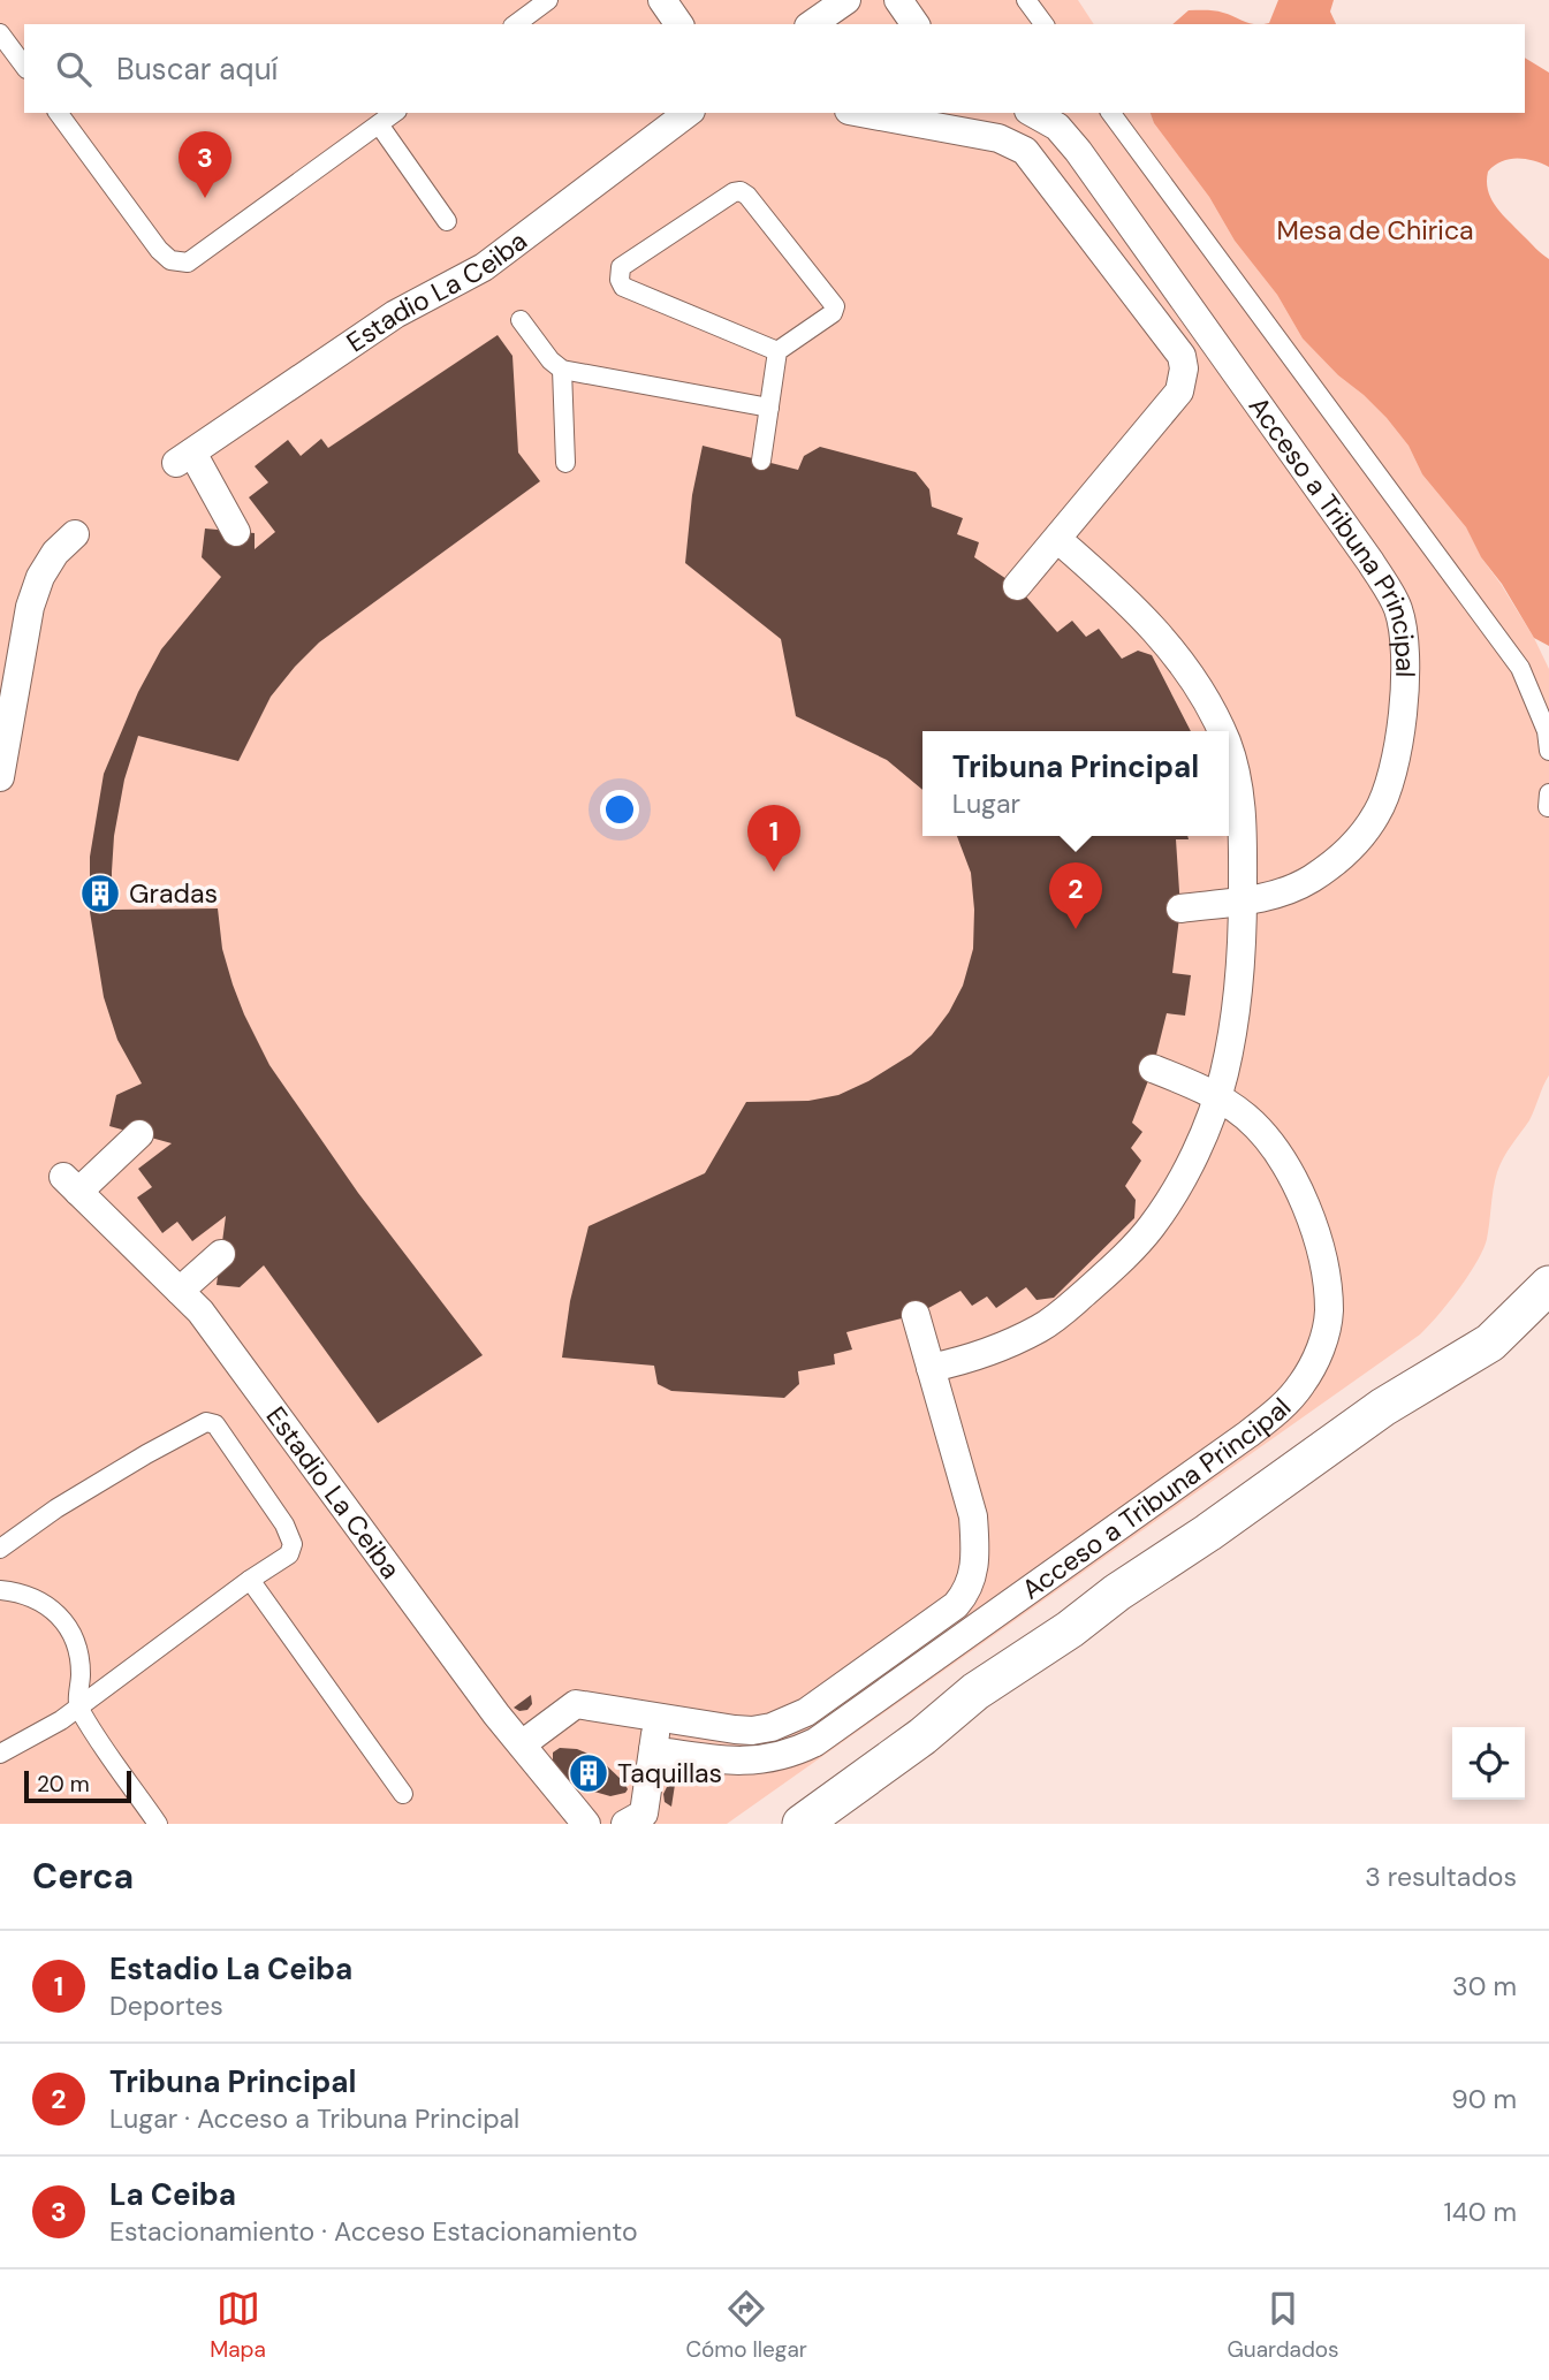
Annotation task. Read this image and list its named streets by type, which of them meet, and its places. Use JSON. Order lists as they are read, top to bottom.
{
  "streets": {
    "street": ["Estadio La Ceiba", "Acceso a Tribuna Principal"]
  },
  "parks": ["Mesa de Chirica"],
  "places": {
    "building": ["Gradas", "Taquillas"]
  },
  "scale_bar": "20 m",
  "page": {
    "search": "Buscar aquí",
    "pins": ["3", "1", "2"],
    "popup": ["Tribuna Principal", "Lugar"],
    "scale": "20 m",
    "heading": ["Cerca", "3 resultados"],
    "list": [
      {
        "mark": "1",
        "name": "Estadio La Ceiba",
        "note": "Deportes",
        "value": "30 m"
      },
      {
        "mark": "2",
        "name": "Tribuna Principal",
        "note": "Lugar · Acceso a Tribuna Principal",
        "value": "90 m"
      },
      {
        "mark": "3",
        "name": "La Ceiba",
        "note": "Estacionamiento · Acceso Estacionamiento",
        "value": "140 m"
      }
    ],
    "nav": ["Mapa", "Cómo llegar", "Guardados"]
  }
}
